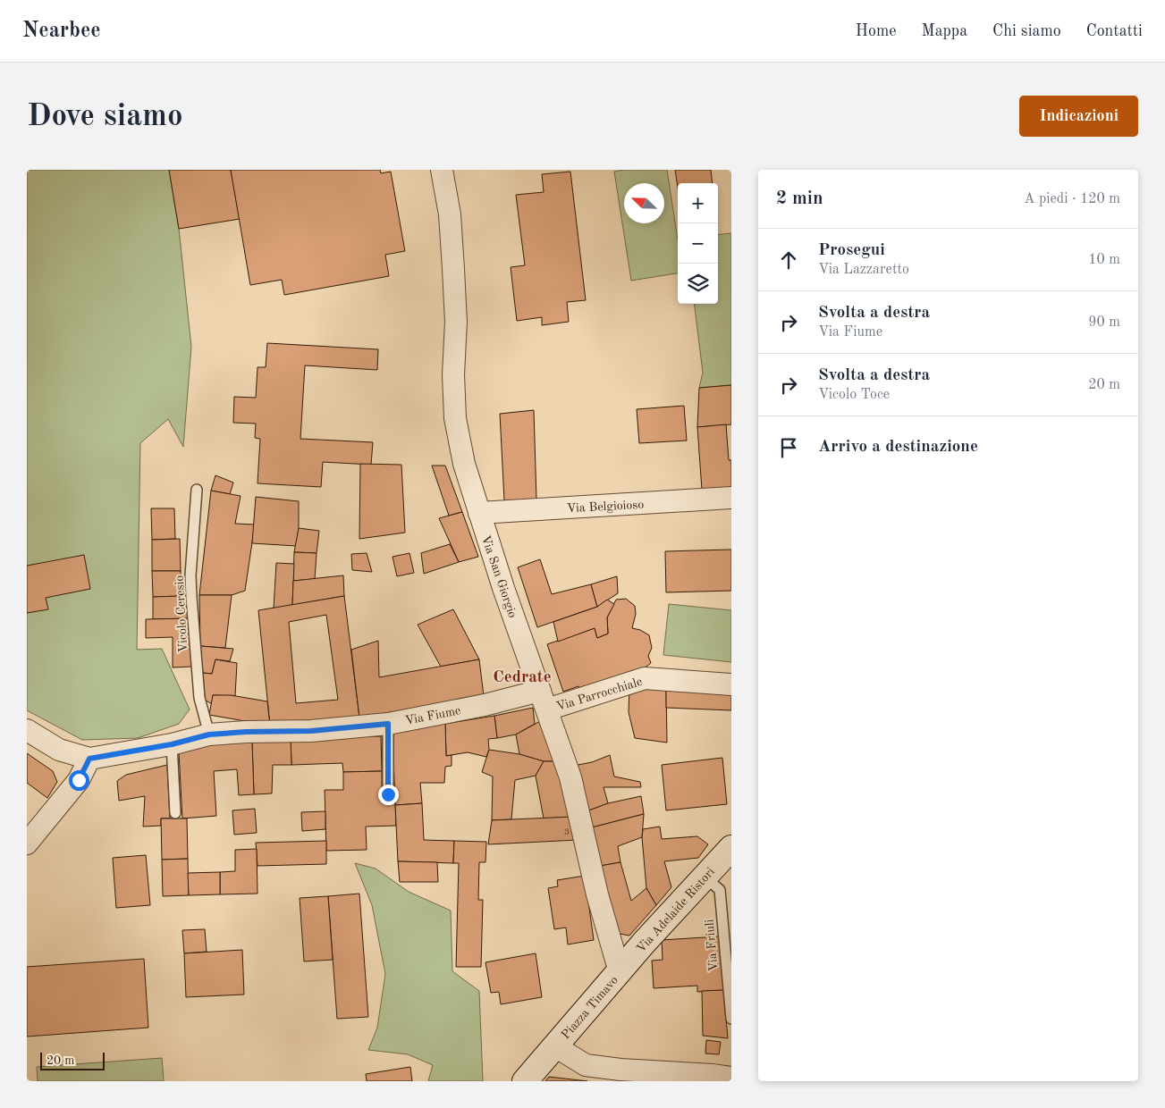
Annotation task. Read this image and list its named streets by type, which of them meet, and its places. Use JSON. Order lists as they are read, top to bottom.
{
  "streets": {
    "main road": ["Via Adelaide Ristori", "Piazza Timavo"],
    "street": [
      "Via Belgioioso",
      "Via San Giorgio",
      "Via Parrocchiale",
      "Via Fiume"
    ],
    "lane": ["Vicolo Ceresio", "Via Friuli"]
  },
  "crossings": [
    ["Via Belgioioso", "Via San Giorgio"],
    ["Via San Giorgio", "Via Parrocchiale"],
    ["Via San Giorgio", "Via Adelaide Ristori"],
    ["Via San Giorgio", "Piazza Timavo"],
    ["Vicolo Ceresio", "Via Fiume"],
    ["Via Parrocchiale", "Via Fiume"],
    ["Via Adelaide Ristori", "Via Friuli"],
    ["Via Adelaide Ristori", "Piazza Timavo"]
  ],
  "districts": ["Cedrate"],
  "house_numbers": ["3"],
  "scale_bar": "20 m",
  "north": "top left",
  "page": {
    "header": "Nearbee",
    "nav": [
      "Home",
      "Mappa",
      "Chi siamo",
      "Contatti"
    ],
    "buttons": "Indicazioni",
    "title": "Dove siamo",
    "heading": ["2 min", "A piedi · 120 m"],
    "map_buttons": ["+", "−"],
    "list": [
      ["Prosegui", "Via Lazzaretto", "10 m"],
      ["Svolta a destra", "Via Fiume", "90 m"],
      ["Svolta a destra", "Vicolo Toce", "20 m"],
      "Arrivo a destinazione"
    ],
    "scale": "20 m"
  }
}
